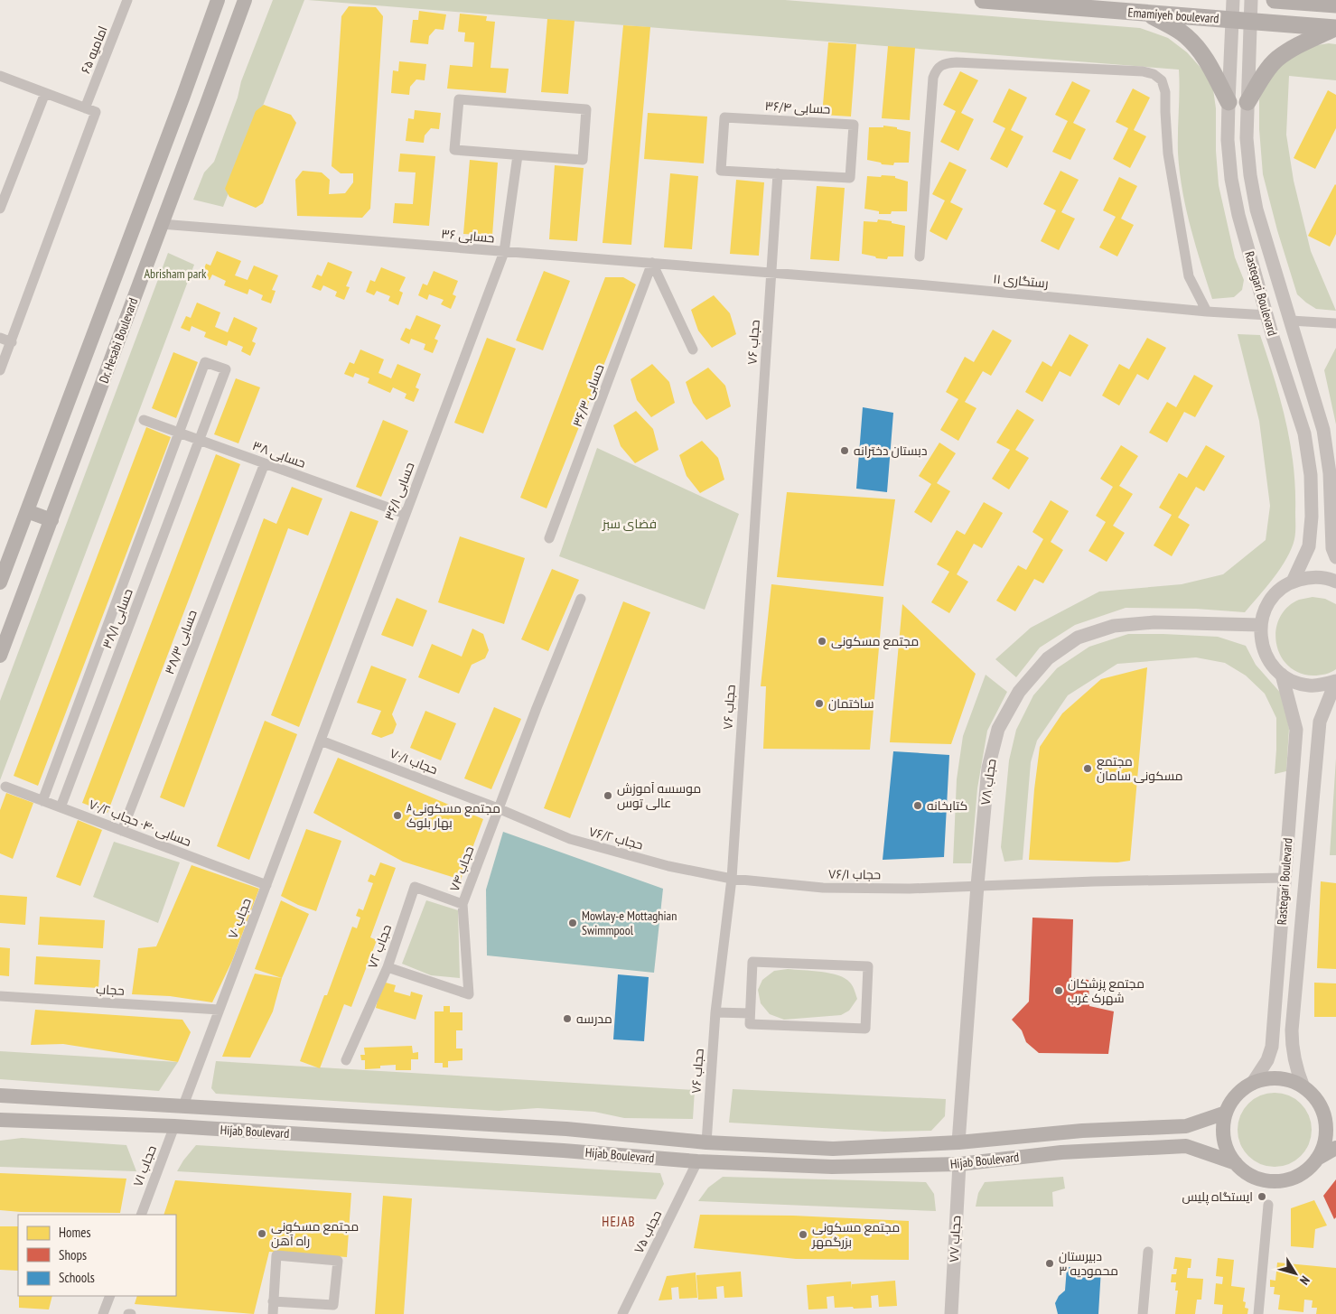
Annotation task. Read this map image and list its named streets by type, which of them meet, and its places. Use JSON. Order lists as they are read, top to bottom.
{
  "streets": {
    "main road": ["Emamiyeh boulevard", "Dr. Hesabi Boulevard", "Hijab Boulevard"],
    "street": [
      "امامیه ۶۵",
      "حسابی ۳۶/۴",
      "حسابی ۳۶",
      "رستگاری ۱۱",
      "Rastegari Boulevard",
      "حجاب ۷۶",
      "حسابی ۳۶/۳",
      "حسابی ۳۸",
      "حسابی ۳۶/۱",
      "حسابی ۳۸/۱",
      "حسابی ۳۸/۳",
      "حجاب ۷۰/۱",
      "حجاب ۷۸",
      "حسابی ۴۰- حجاب ۷۰/۲",
      "حجاب ۷۶/۲",
      "حجاب ۷۴",
      "حجاب ۷۶/۱",
      "حجاب ۷۰",
      "حجاب ۷۲",
      "حجاب",
      "حجاب ۷۱",
      "حجاب ۷۵",
      "حجاب ۷۷"
    ]
  },
  "crossings": [
    ["Emamiyeh boulevard", "Rastegari Boulevard"],
    ["حسابی ۳۶", "رستگاری ۱۱"],
    ["حسابی ۳۶", "Dr. Hesabi Boulevard"],
    ["حسابی ۳۶", "حجاب ۷۶"],
    ["حسابی ۳۶", "حسابی ۳۶/۳"],
    ["حسابی ۳۶", "حسابی ۳۶/۱"],
    ["رستگاری ۱۱", "Rastegari Boulevard"],
    ["رستگاری ۱۱", "حجاب ۷۶"],
    ["Rastegari Boulevard", "حجاب ۷۶/۱"],
    ["Rastegari Boulevard", "Hijab Boulevard"],
    ["حجاب ۷۶", "حجاب ۷۶/۲"],
    ["حجاب ۷۶", "حجاب ۷۶/۱"],
    ["حجاب ۷۶", "Hijab Boulevard"],
    ["حسابی ۳۸", "حسابی ۳۶/۱"],
    ["حسابی ۳۸", "حسابی ۳۸/۱"],
    ["حسابی ۳۸", "حسابی ۳۸/۳"],
    ["حسابی ۳۶/۱", "حجاب ۷۰/۱"],
    ["حسابی ۳۶/۱", "حجاب ۷۰"],
    ["حسابی ۳۸/۱", "حسابی ۴۰- حجاب ۷۰/۲"],
    ["حسابی ۳۸/۳", "حسابی ۴۰- حجاب ۷۰/۲"],
    ["حجاب ۷۰/۱", "حجاب ۷۶/۲"],
    ["حجاب ۷۰/۱", "حجاب ۷۴"],
    ["حجاب ۷۰/۱", "حجاب ۷۰"],
    ["حجاب ۷۸", "حجاب ۷۶/۱"],
    ["حجاب ۷۸", "Hijab Boulevard"],
    ["حسابی ۴۰- حجاب ۷۰/۲", "حجاب ۷۰"],
    ["حجاب ۷۶/۲", "حجاب ۷۴"],
    ["حجاب ۷۶/۲", "حجاب ۷۶/۱"],
    ["حجاب ۷۴", "حجاب ۷۲"],
    ["حجاب ۷۰", "حجاب"],
    ["حجاب ۷۰", "Hijab Boulevard"],
    ["Hijab Boulevard", "حجاب ۷۱"],
    ["Hijab Boulevard", "حجاب ۷۵"],
    ["Hijab Boulevard", "حجاب ۷۷"]
  ],
  "districts": ["HEJAB"],
  "parks": ["Abrisham park", "فضای سبز"],
  "places": [
    "دبستان دخترانه",
    "مجتمع مسکونی",
    "ساختمان",
    "مجتمع مسکونی سامان",
    "موسسه آموزش عالی توس",
    "کتابخانه",
    "Aمجتمع مسکونی بهار بلوک",
    "Mowlay-e Mottaghian Swimmpool",
    "مجتمع پزشکان شهرک غرب",
    "مدرسه",
    "ایستگاه پلیس",
    "مجتمع مسکونی راه آهن",
    "مجتمع مسکونی بزرگمهر",
    "دبیرستان محمودیه ۳"
  ],
  "legend": ["Homes", "Shops", "Schools"],
  "north": "bottom right"
}
